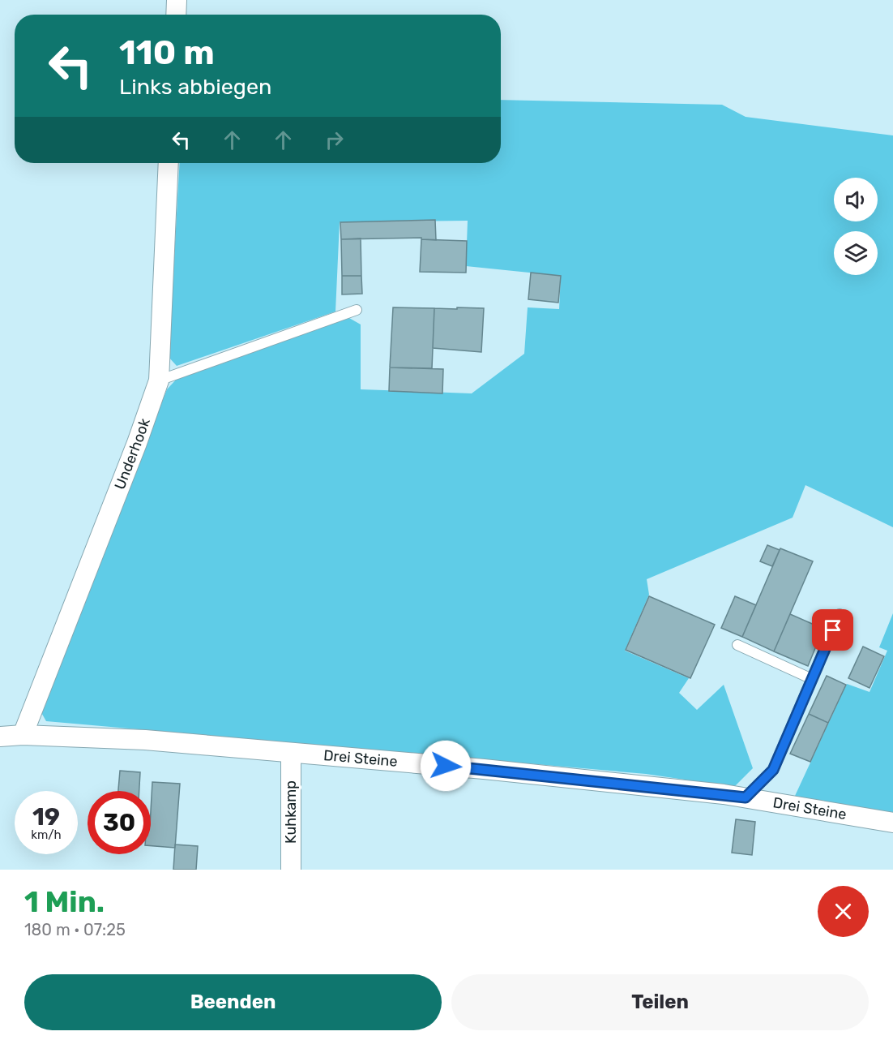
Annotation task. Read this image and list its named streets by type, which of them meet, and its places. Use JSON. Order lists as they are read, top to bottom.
{
  "streets": {
    "street": ["Underhook", "Drei Steine", "Kuhkamp"]
  },
  "crossings": [
    ["Underhook", "Drei Steine"],
    ["Drei Steine", "Kuhkamp"]
  ],
  "page": {
    "turn": ["110 m", "Links abbiegen"],
    "speed": "19 km/h",
    "limit": "30",
    "heading": ["1 Min.", "180 m · 07:25"],
    "buttons": ["Beenden", "Teilen"]
  }
}
